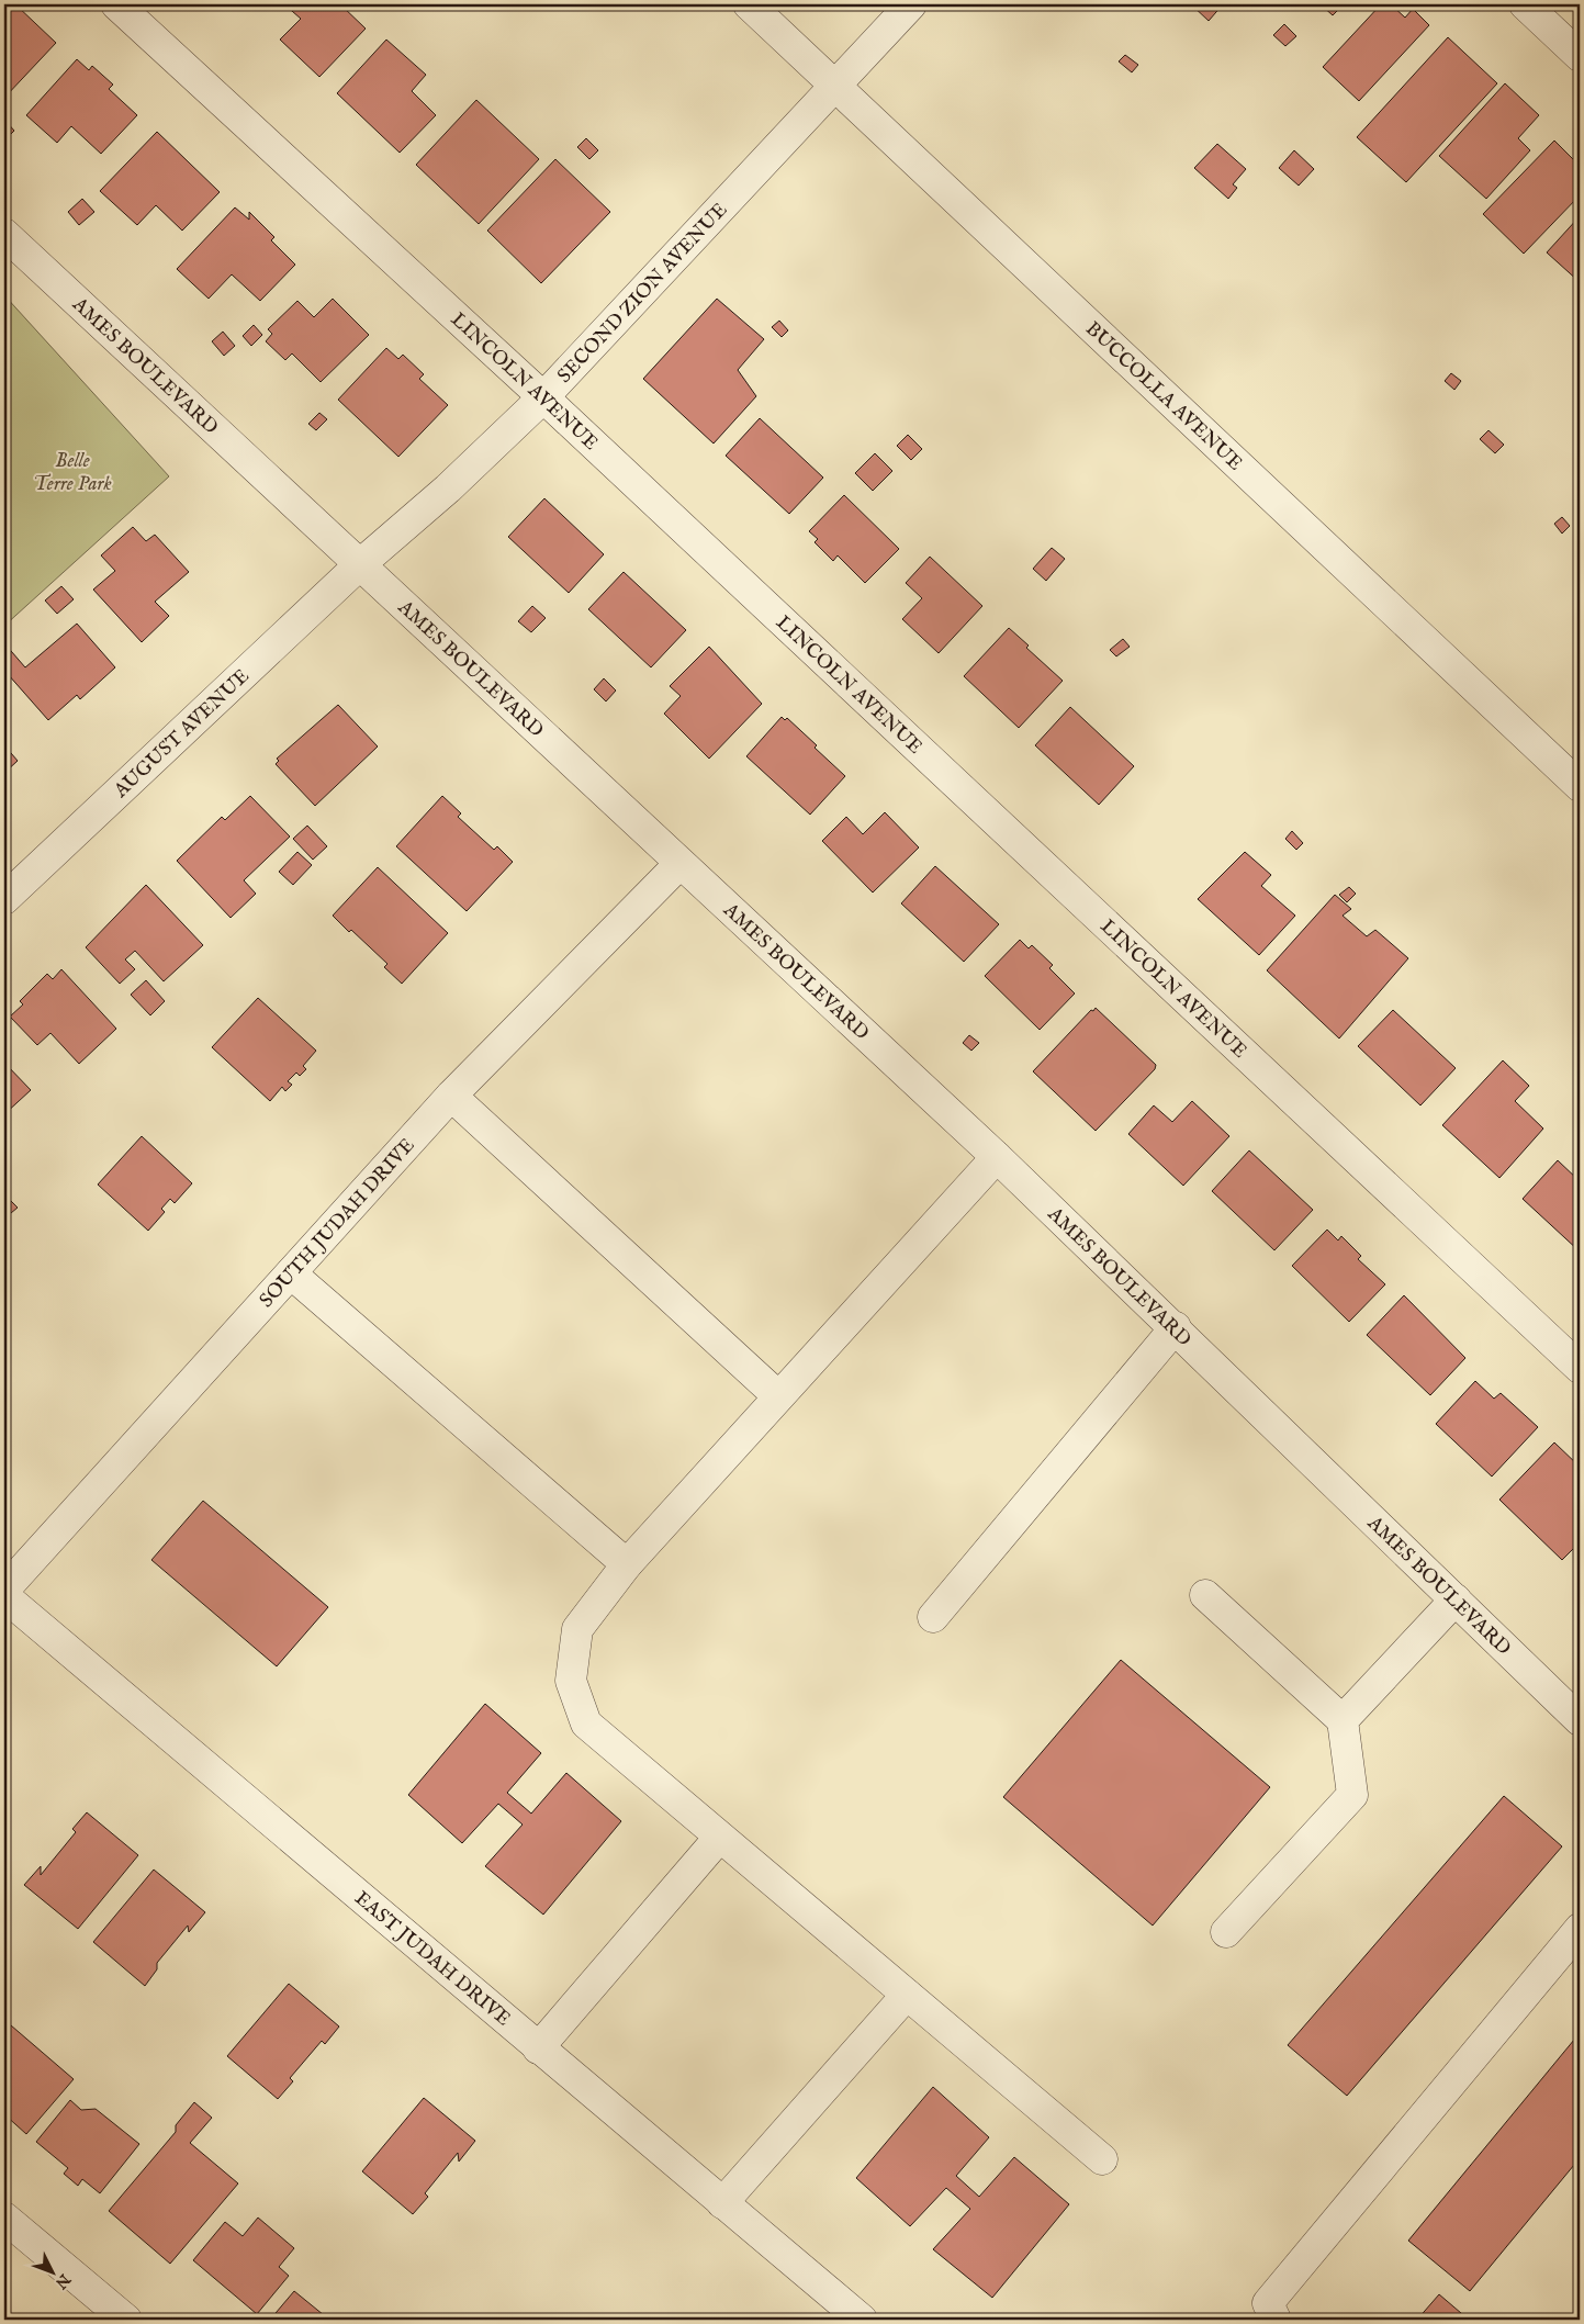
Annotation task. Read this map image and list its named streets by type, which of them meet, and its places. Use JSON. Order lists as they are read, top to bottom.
{
  "streets": {
    "street": [
      "SECOND ZION AVENUE",
      "AMES BOULEVARD",
      "LINCOLN AVENUE",
      "BUCCOLLA AVENUE",
      "AUGUST AVENUE",
      "SOUTH JUDAH DRIVE",
      "EAST JUDAH DRIVE"
    ]
  },
  "crossings": [
    ["SECOND ZION AVENUE", "AMES BOULEVARD"],
    ["SECOND ZION AVENUE", "LINCOLN AVENUE"],
    ["SECOND ZION AVENUE", "BUCCOLLA AVENUE"],
    ["SECOND ZION AVENUE", "AUGUST AVENUE"],
    ["AMES BOULEVARD", "AUGUST AVENUE"],
    ["AMES BOULEVARD", "SOUTH JUDAH DRIVE"]
  ],
  "parks": ["Belle Terre Park"],
  "north": "bottom right"
}
